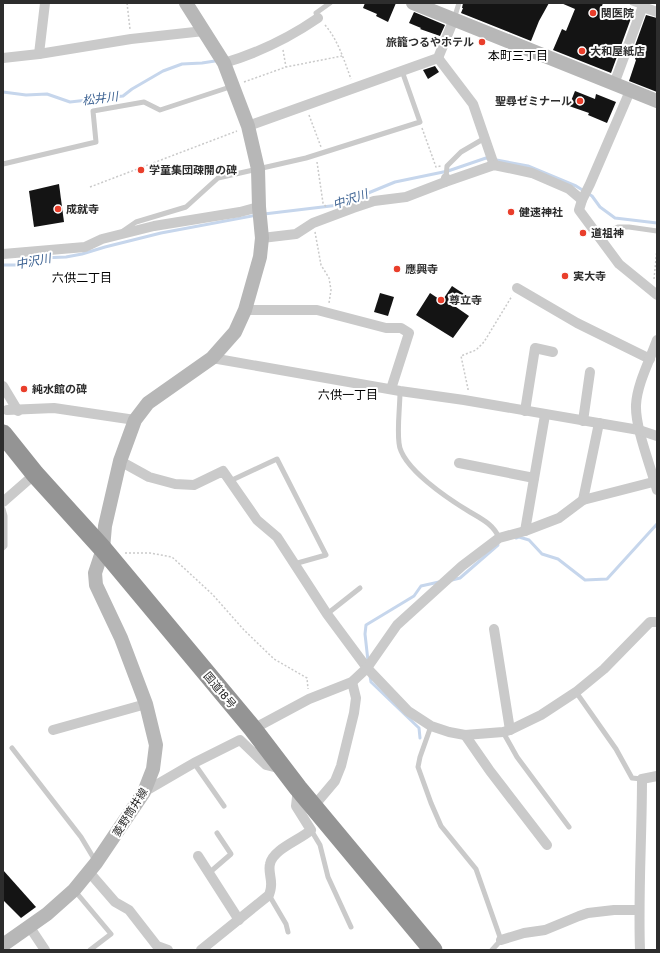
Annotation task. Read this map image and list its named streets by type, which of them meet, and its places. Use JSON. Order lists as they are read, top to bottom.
{
  "streets": {
    "highway": ["国道18号"],
    "street": ["菱野筒井線"]
  },
  "crossings": [
    ["国道18号", "菱野筒井線"]
  ],
  "districts": ["本町三丁目", "六供二丁目", "六供一丁目"],
  "water": ["松井川", "中沢川"],
  "places": [
    "関医院",
    "旅籠つるやホテル",
    "大和屋紙店",
    "聖尋ゼミナール",
    "学童集団疎開の碑",
    "成就寺",
    "健速神社",
    "道祖神",
    "應興寺",
    "実大寺",
    "尊立寺",
    "純水館の碑"
  ]
}
